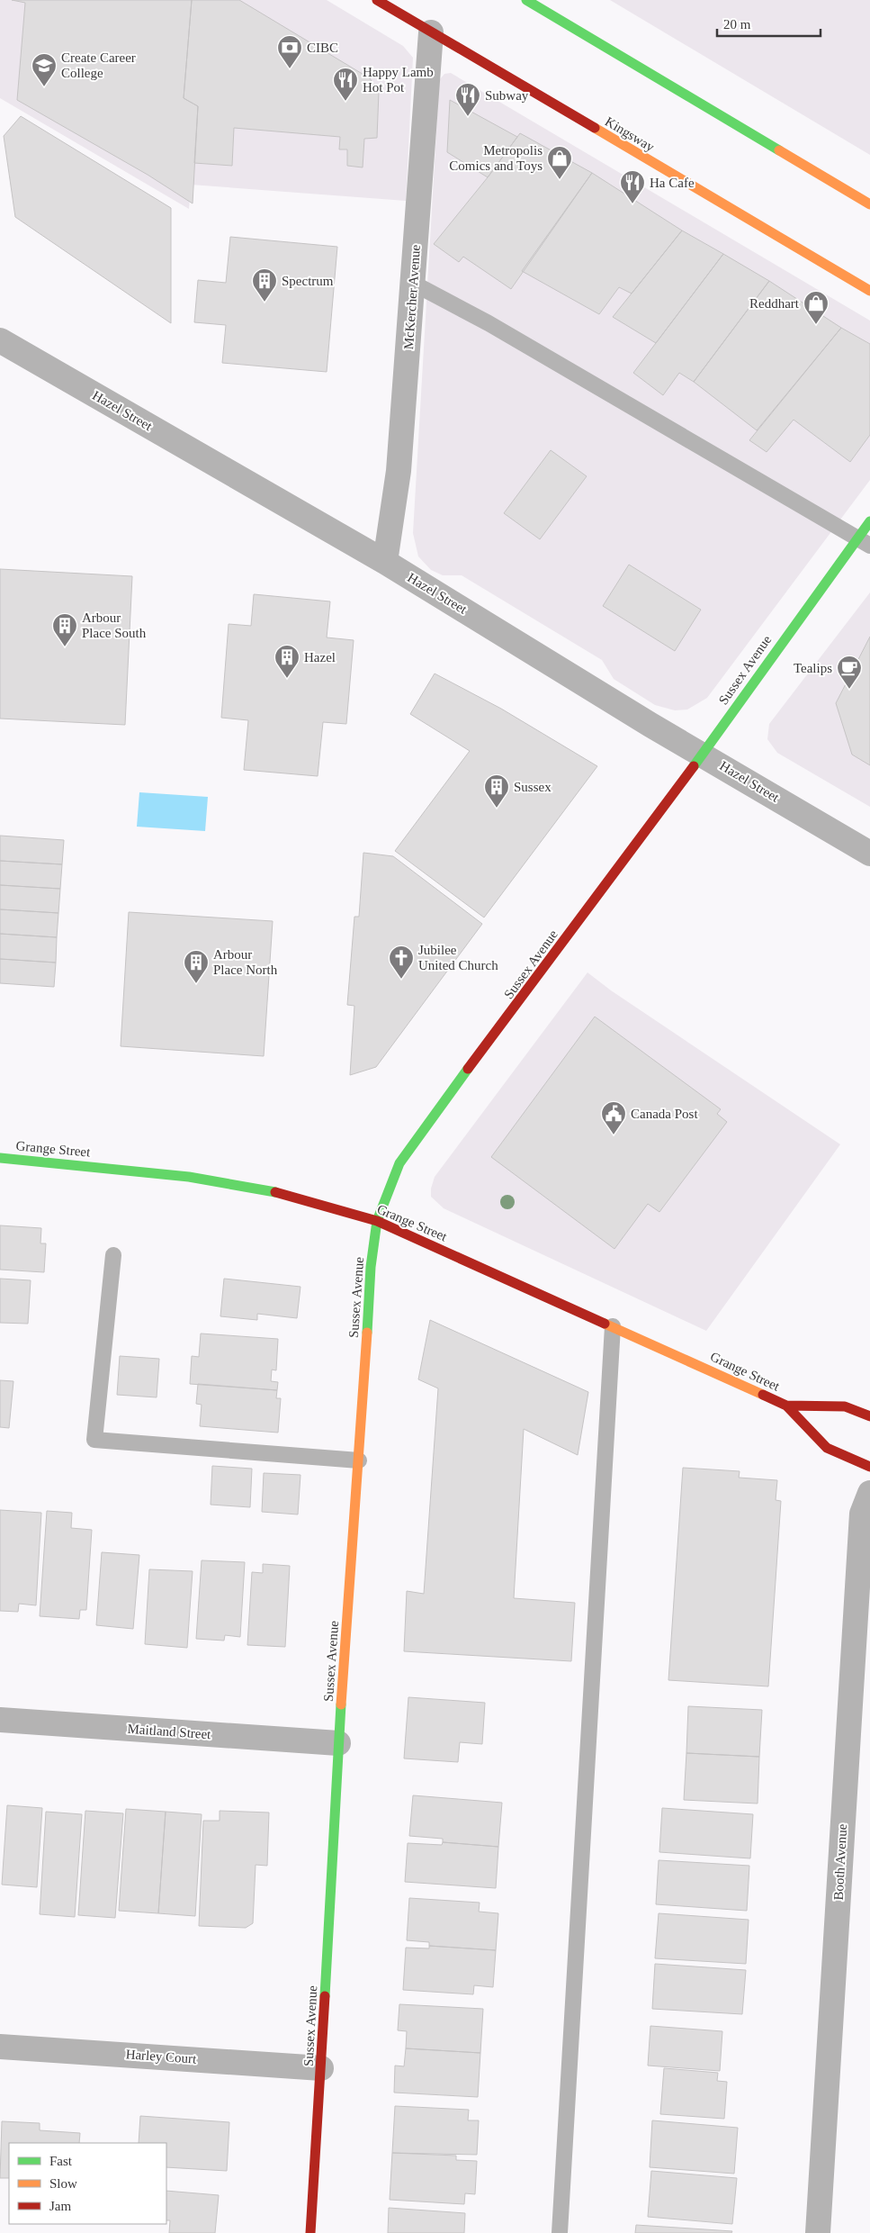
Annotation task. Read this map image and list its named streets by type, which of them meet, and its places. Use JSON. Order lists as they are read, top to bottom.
{
  "streets": {
    "main road": ["Kingsway", "Sussex Avenue", "Grange Street"],
    "street": [
      "McKercher Avenue",
      "Hazel Street",
      "Maitland Street",
      "Booth Avenue",
      "Harley Court"
    ]
  },
  "crossings": [
    ["Kingsway", "McKercher Avenue"],
    ["McKercher Avenue", "Hazel Street"],
    ["Hazel Street", "Sussex Avenue"],
    ["Sussex Avenue", "Grange Street"],
    ["Sussex Avenue", "Maitland Street"],
    ["Sussex Avenue", "Harley Court"]
  ],
  "places": {
    "bank": ["CIBC"],
    "school or university": ["Create Career College"],
    "restaurant": ["Happy Lamb Hot Pot", "Subway", "Ha Cafe"],
    "shop": ["Metropolis Comics and Toys", "Reddhart"],
    "building": [
      "Spectrum",
      "Arbour Place South",
      "Hazel",
      "Sussex",
      "Arbour Place North"
    ],
    "cafe": ["Tealips"],
    "church": ["Jubilee United Church"],
    "public building": ["Canada Post"]
  },
  "legend": ["Fast", "Slow", "Jam"],
  "scale_bar": "20 m"
}
